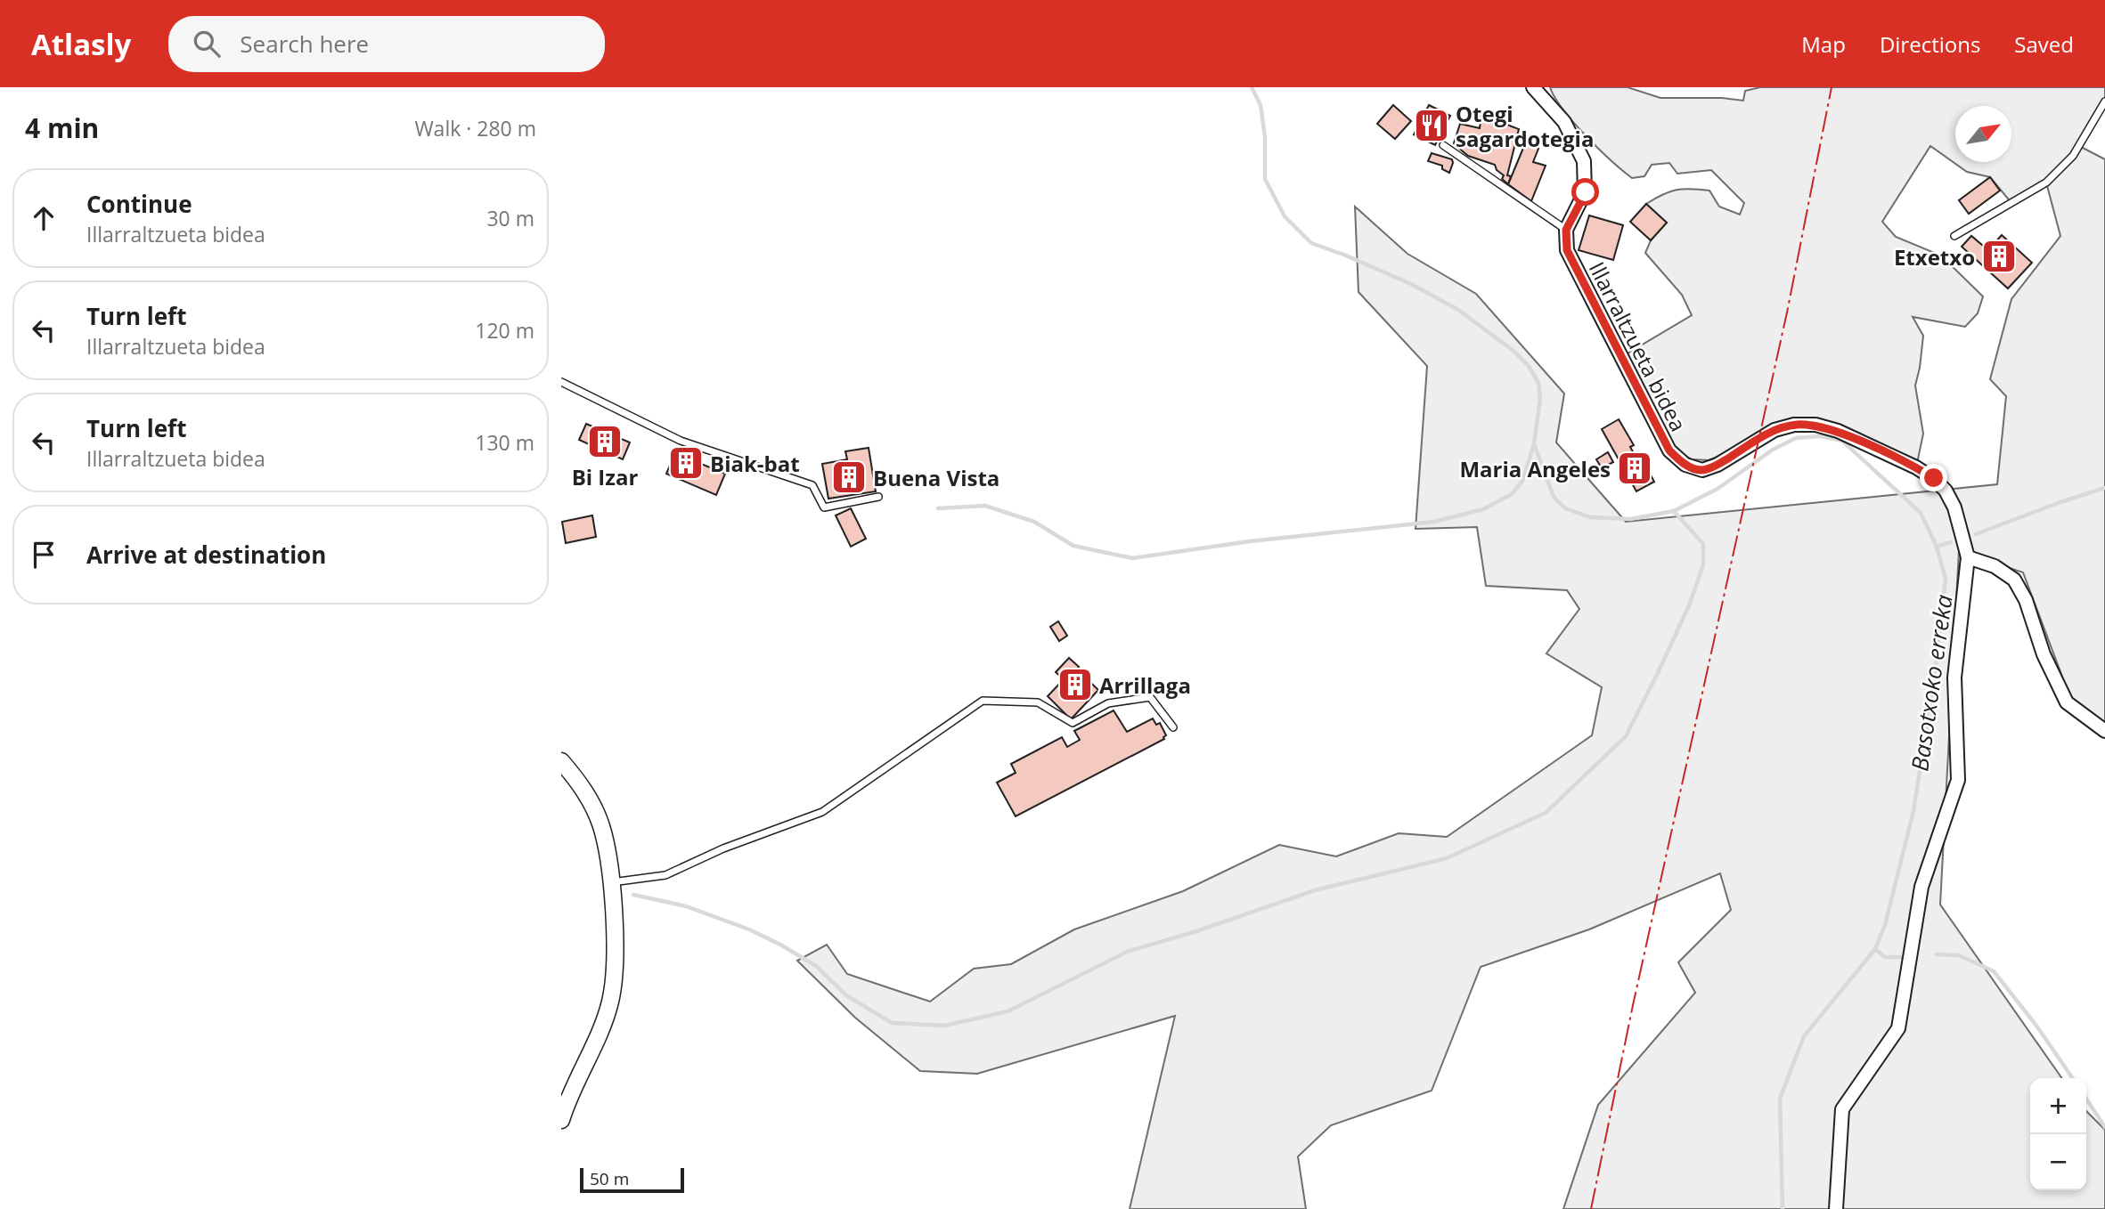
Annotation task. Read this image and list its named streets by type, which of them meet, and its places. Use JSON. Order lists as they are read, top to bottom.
{
  "streets": {
    "street": ["Illarraltzueta bidea"]
  },
  "water": ["Basotxoko erreka"],
  "places": {
    "restaurant": ["Otegi sagardotegia"],
    "building": [
      "Etxetxo",
      "Bi Izar",
      "Biak-bat",
      "Maria Angeles",
      "Buena Vista",
      "Arrillaga"
    ]
  },
  "scale_bar": "50 m",
  "north": "top right",
  "page": {
    "header": "Atlasly",
    "search": "Search here",
    "nav": ["Map", "Directions", "Saved"],
    "heading": ["4 min", "Walk · 280 m"],
    "list": [
      ["Continue", "Illarraltzueta bidea", "30 m"],
      ["Turn left", "Illarraltzueta bidea", "120 m"],
      ["Turn left", "Illarraltzueta bidea", "130 m"],
      "Arrive at destination"
    ],
    "map_buttons": ["+", "−"],
    "scale": "50 m"
  }
}
